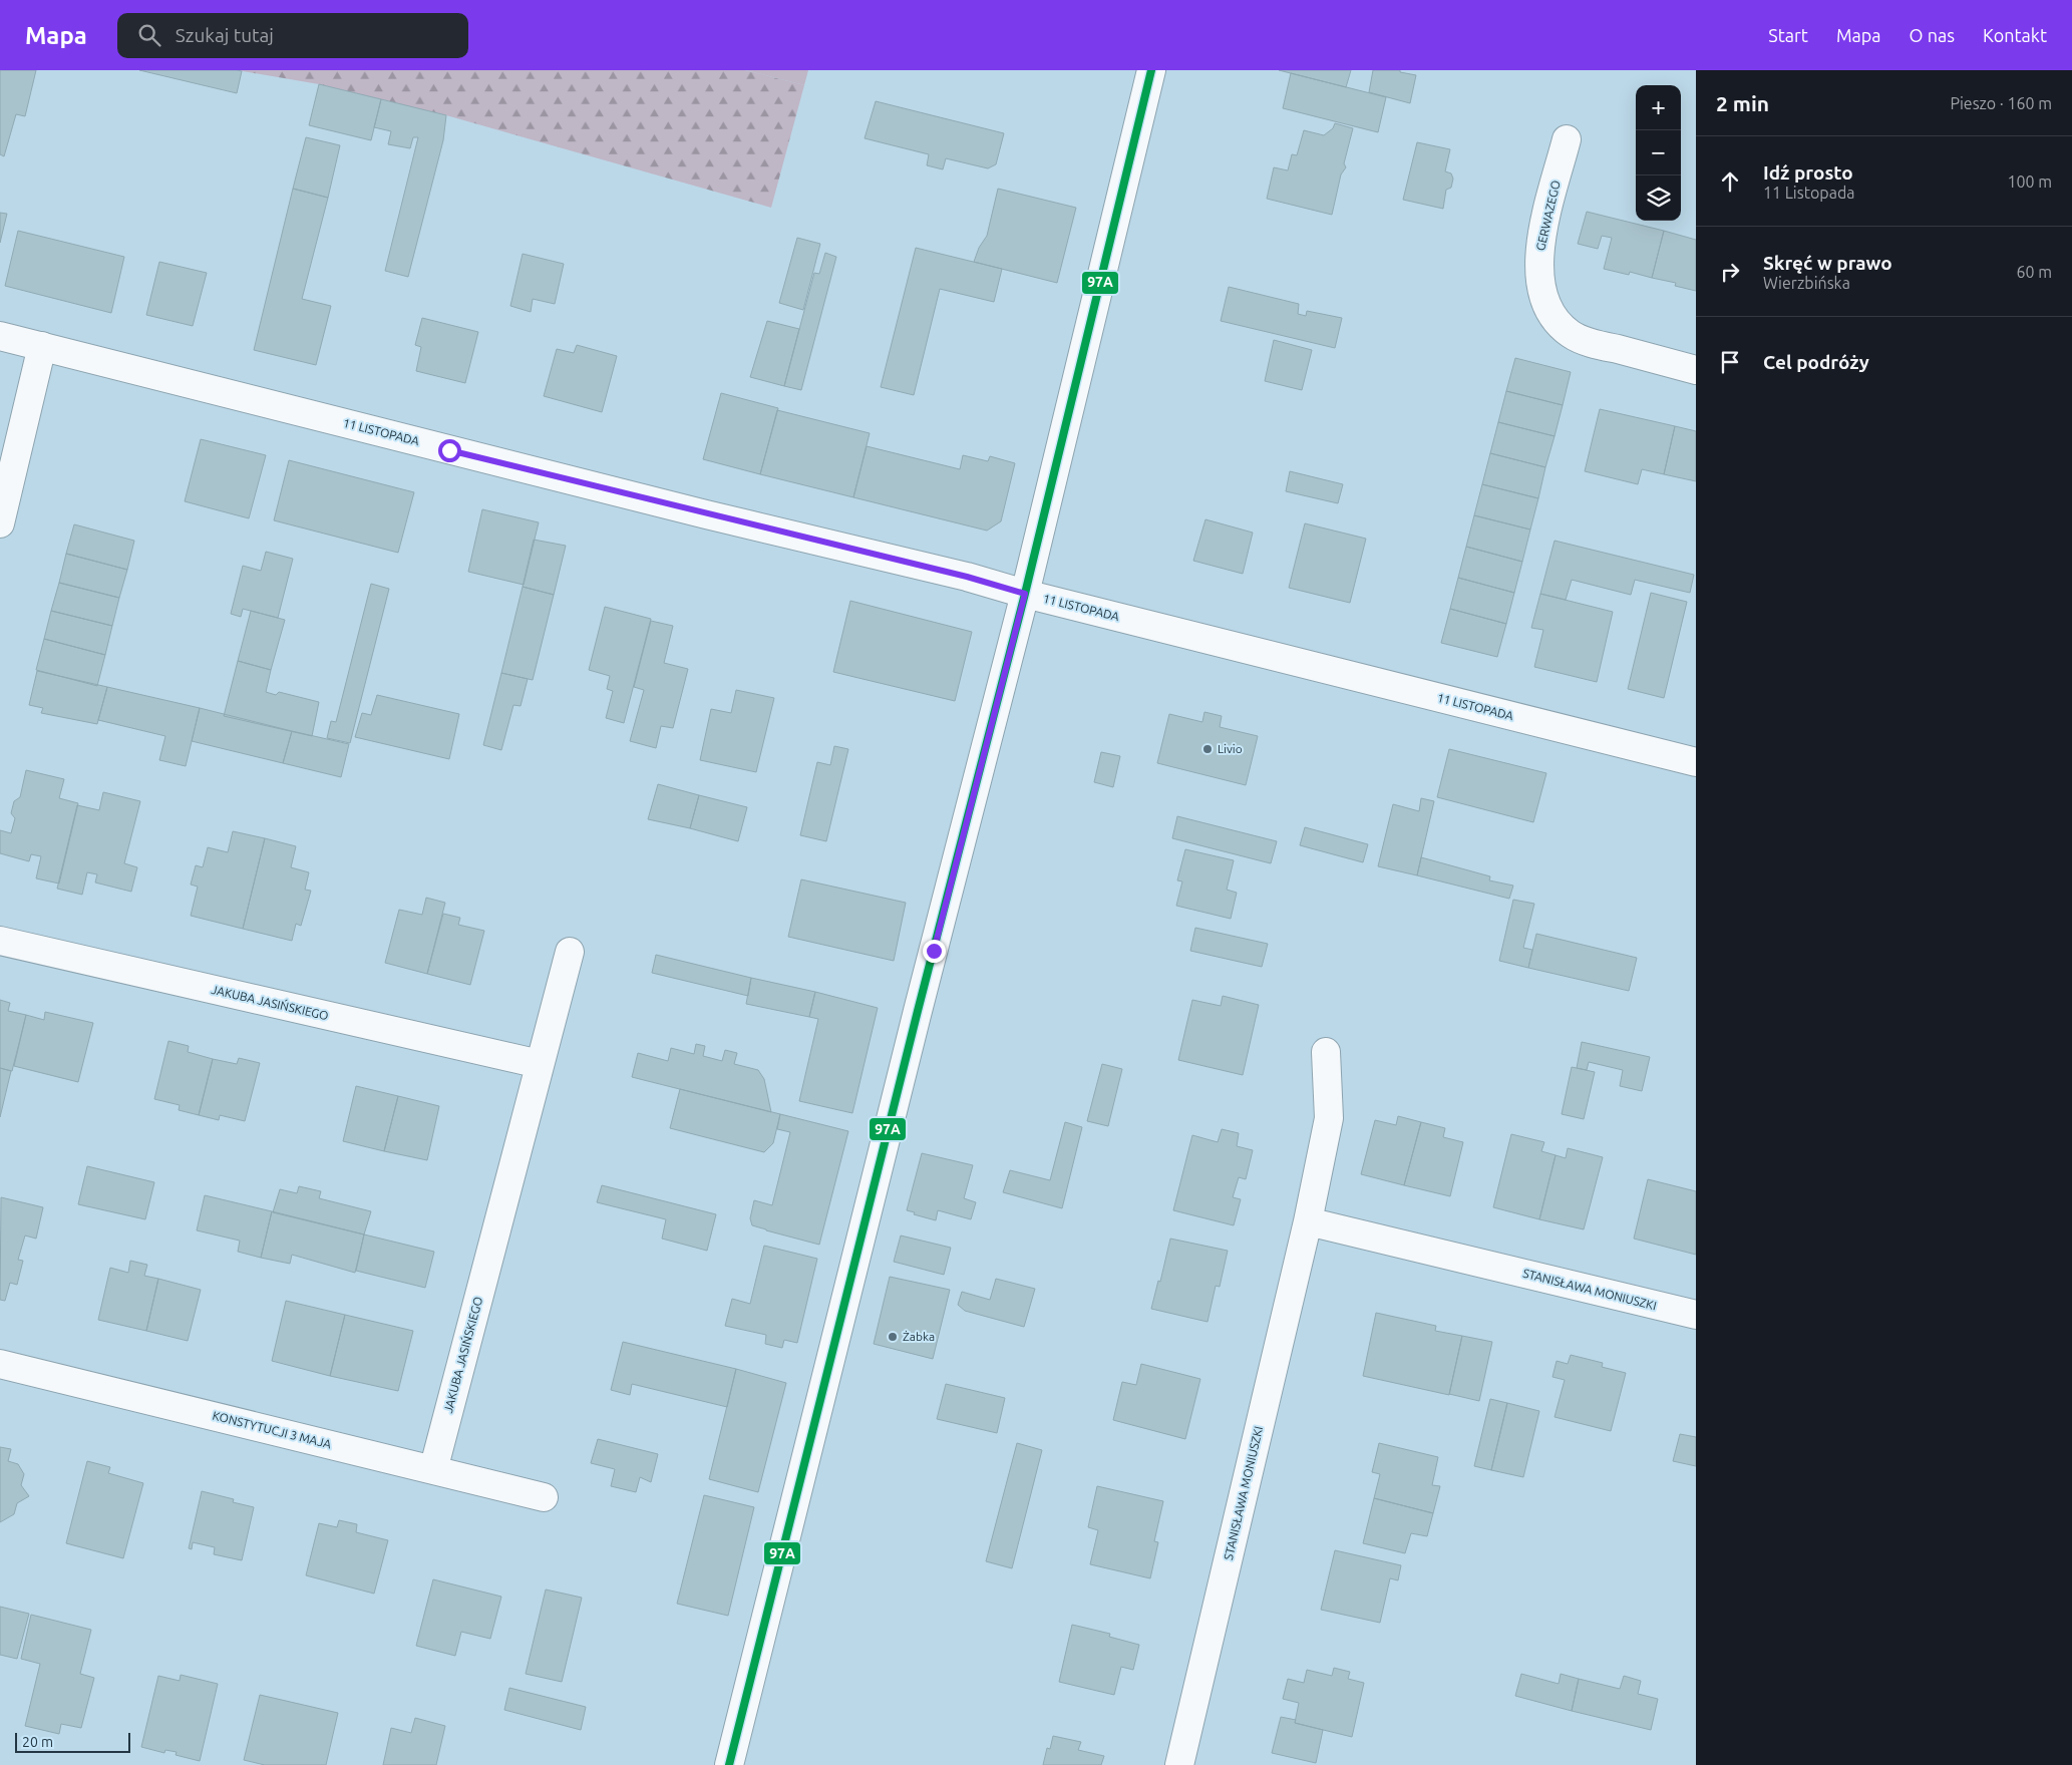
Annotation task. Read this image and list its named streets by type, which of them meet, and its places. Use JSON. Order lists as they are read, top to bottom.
{
  "streets": {
    "street": [
      "GERWAZEGO",
      "11 LISTOPADA",
      "JAKUBA JASIŃSKIEGO",
      "STANISŁAWA MONIUSZKI",
      "KONSTYTUCJI 3 MAJA"
    ]
  },
  "crossings": [
    ["JAKUBA JASIŃSKIEGO", "KONSTYTUCJI 3 MAJA"]
  ],
  "places": ["Livio", "Żabka"],
  "lines": ["transit line 97A"],
  "scale_bar": "20 m",
  "page": {
    "header": "Mapa",
    "search": "Szukaj tutaj",
    "nav": [
      "Start",
      "Mapa",
      "O nas",
      "Kontakt"
    ],
    "heading": ["2 min", "Pieszo · 160 m"],
    "map_buttons": ["+", "−"],
    "list": [
      ["Idź prosto", "11 Listopada", "100 m"],
      ["Skręć w prawo", "Wierzbińska", "60 m"],
      "Cel podróży"
    ],
    "scale": "20 m"
  }
}
